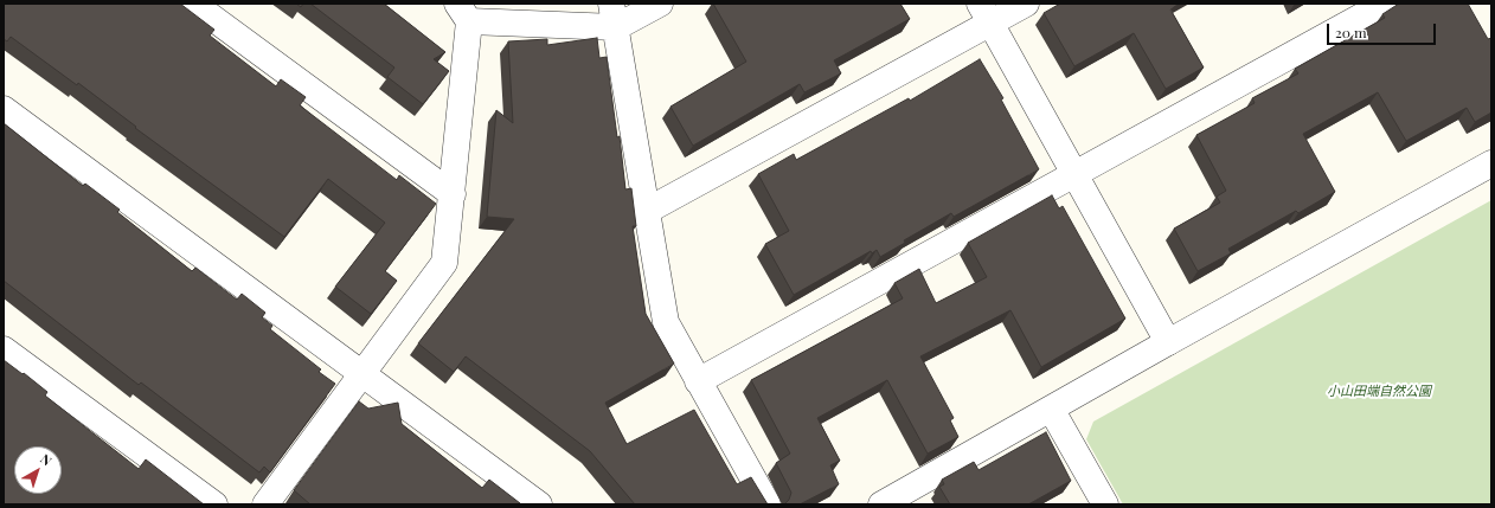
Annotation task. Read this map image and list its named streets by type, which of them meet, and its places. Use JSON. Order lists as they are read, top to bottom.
{
  "parks": ["小山田端自然公園"],
  "scale_bar": "20 m",
  "north": "top right"
}
